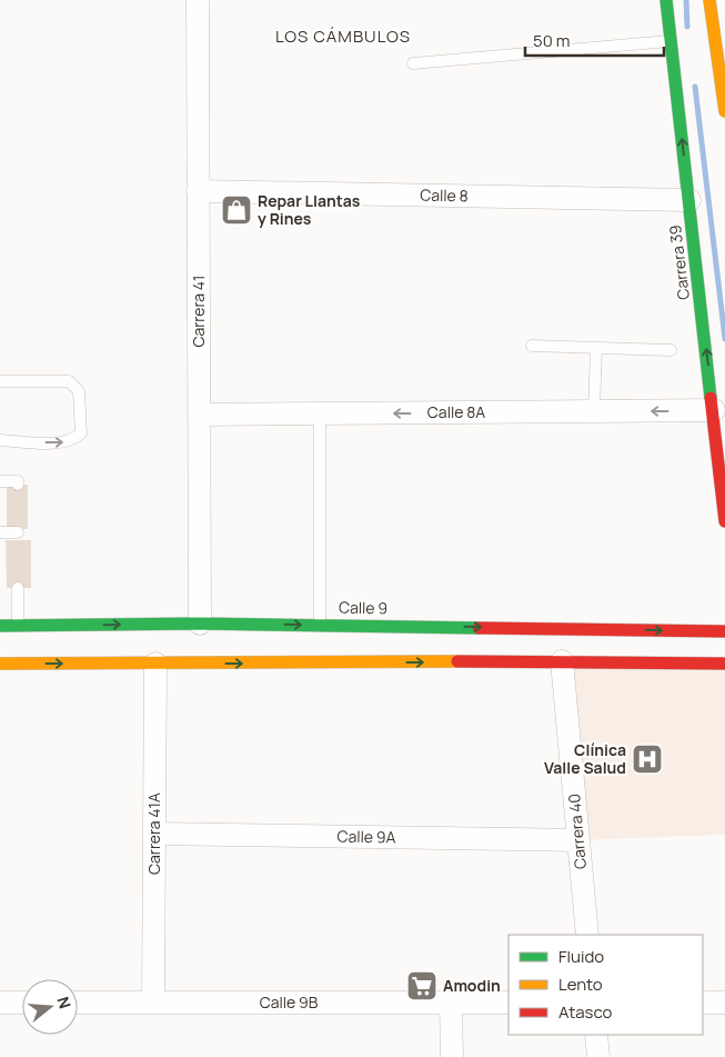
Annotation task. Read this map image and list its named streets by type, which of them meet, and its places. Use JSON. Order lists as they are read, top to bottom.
{
  "streets": {
    "main road": ["Carrera 39", "Calle 9"],
    "street": [
      "Calle 8",
      "Carrera 41",
      "Calle 8A",
      "Carrera 40",
      "Carrera 41A",
      "Calle 9A",
      "Calle 9B"
    ]
  },
  "crossings": [
    ["Calle 8", "Carrera 39"],
    ["Calle 8", "Carrera 41"],
    ["Carrera 39", "Calle 8A"],
    ["Carrera 41", "Calle 8A"],
    ["Carrera 41", "Calle 9"],
    ["Carrera 40", "Calle 9A"],
    ["Carrera 41A", "Calle 9A"],
    ["Carrera 41A", "Calle 9B"]
  ],
  "one_way": ["Carrera 39", "Calle 8A"],
  "districts": ["LOS CÁMBULOS"],
  "places": {
    "shop": ["Repar Llantas y Rines"],
    "hospital": ["Clínica Valle Salud"],
    "supermarket": ["Amodin"]
  },
  "legend": ["Fluido", "Lento", "Atasco"],
  "scale_bar": "50 m",
  "north": "right"
}
